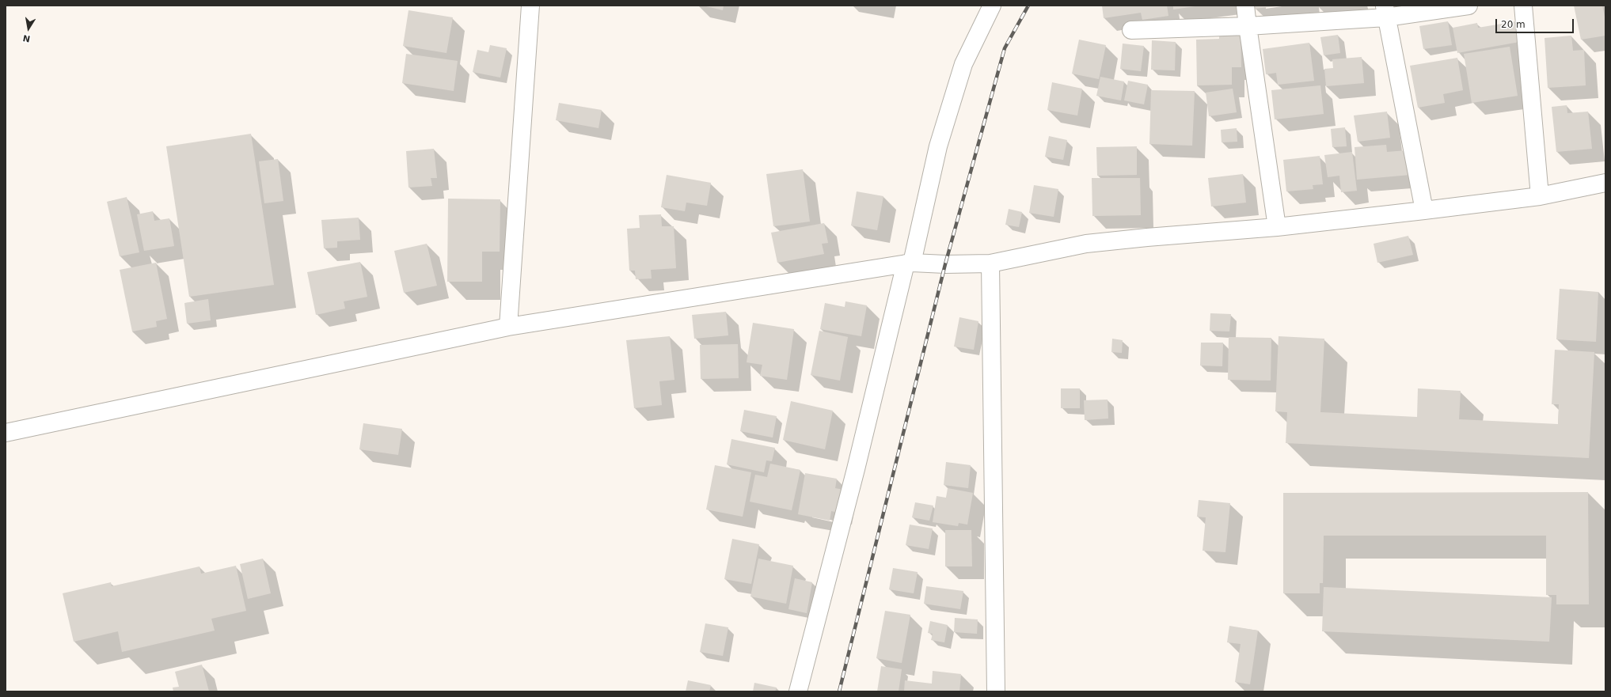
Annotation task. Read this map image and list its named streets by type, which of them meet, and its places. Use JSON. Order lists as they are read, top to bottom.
{
  "scale_bar": "20 m",
  "north": "bottom"
}
